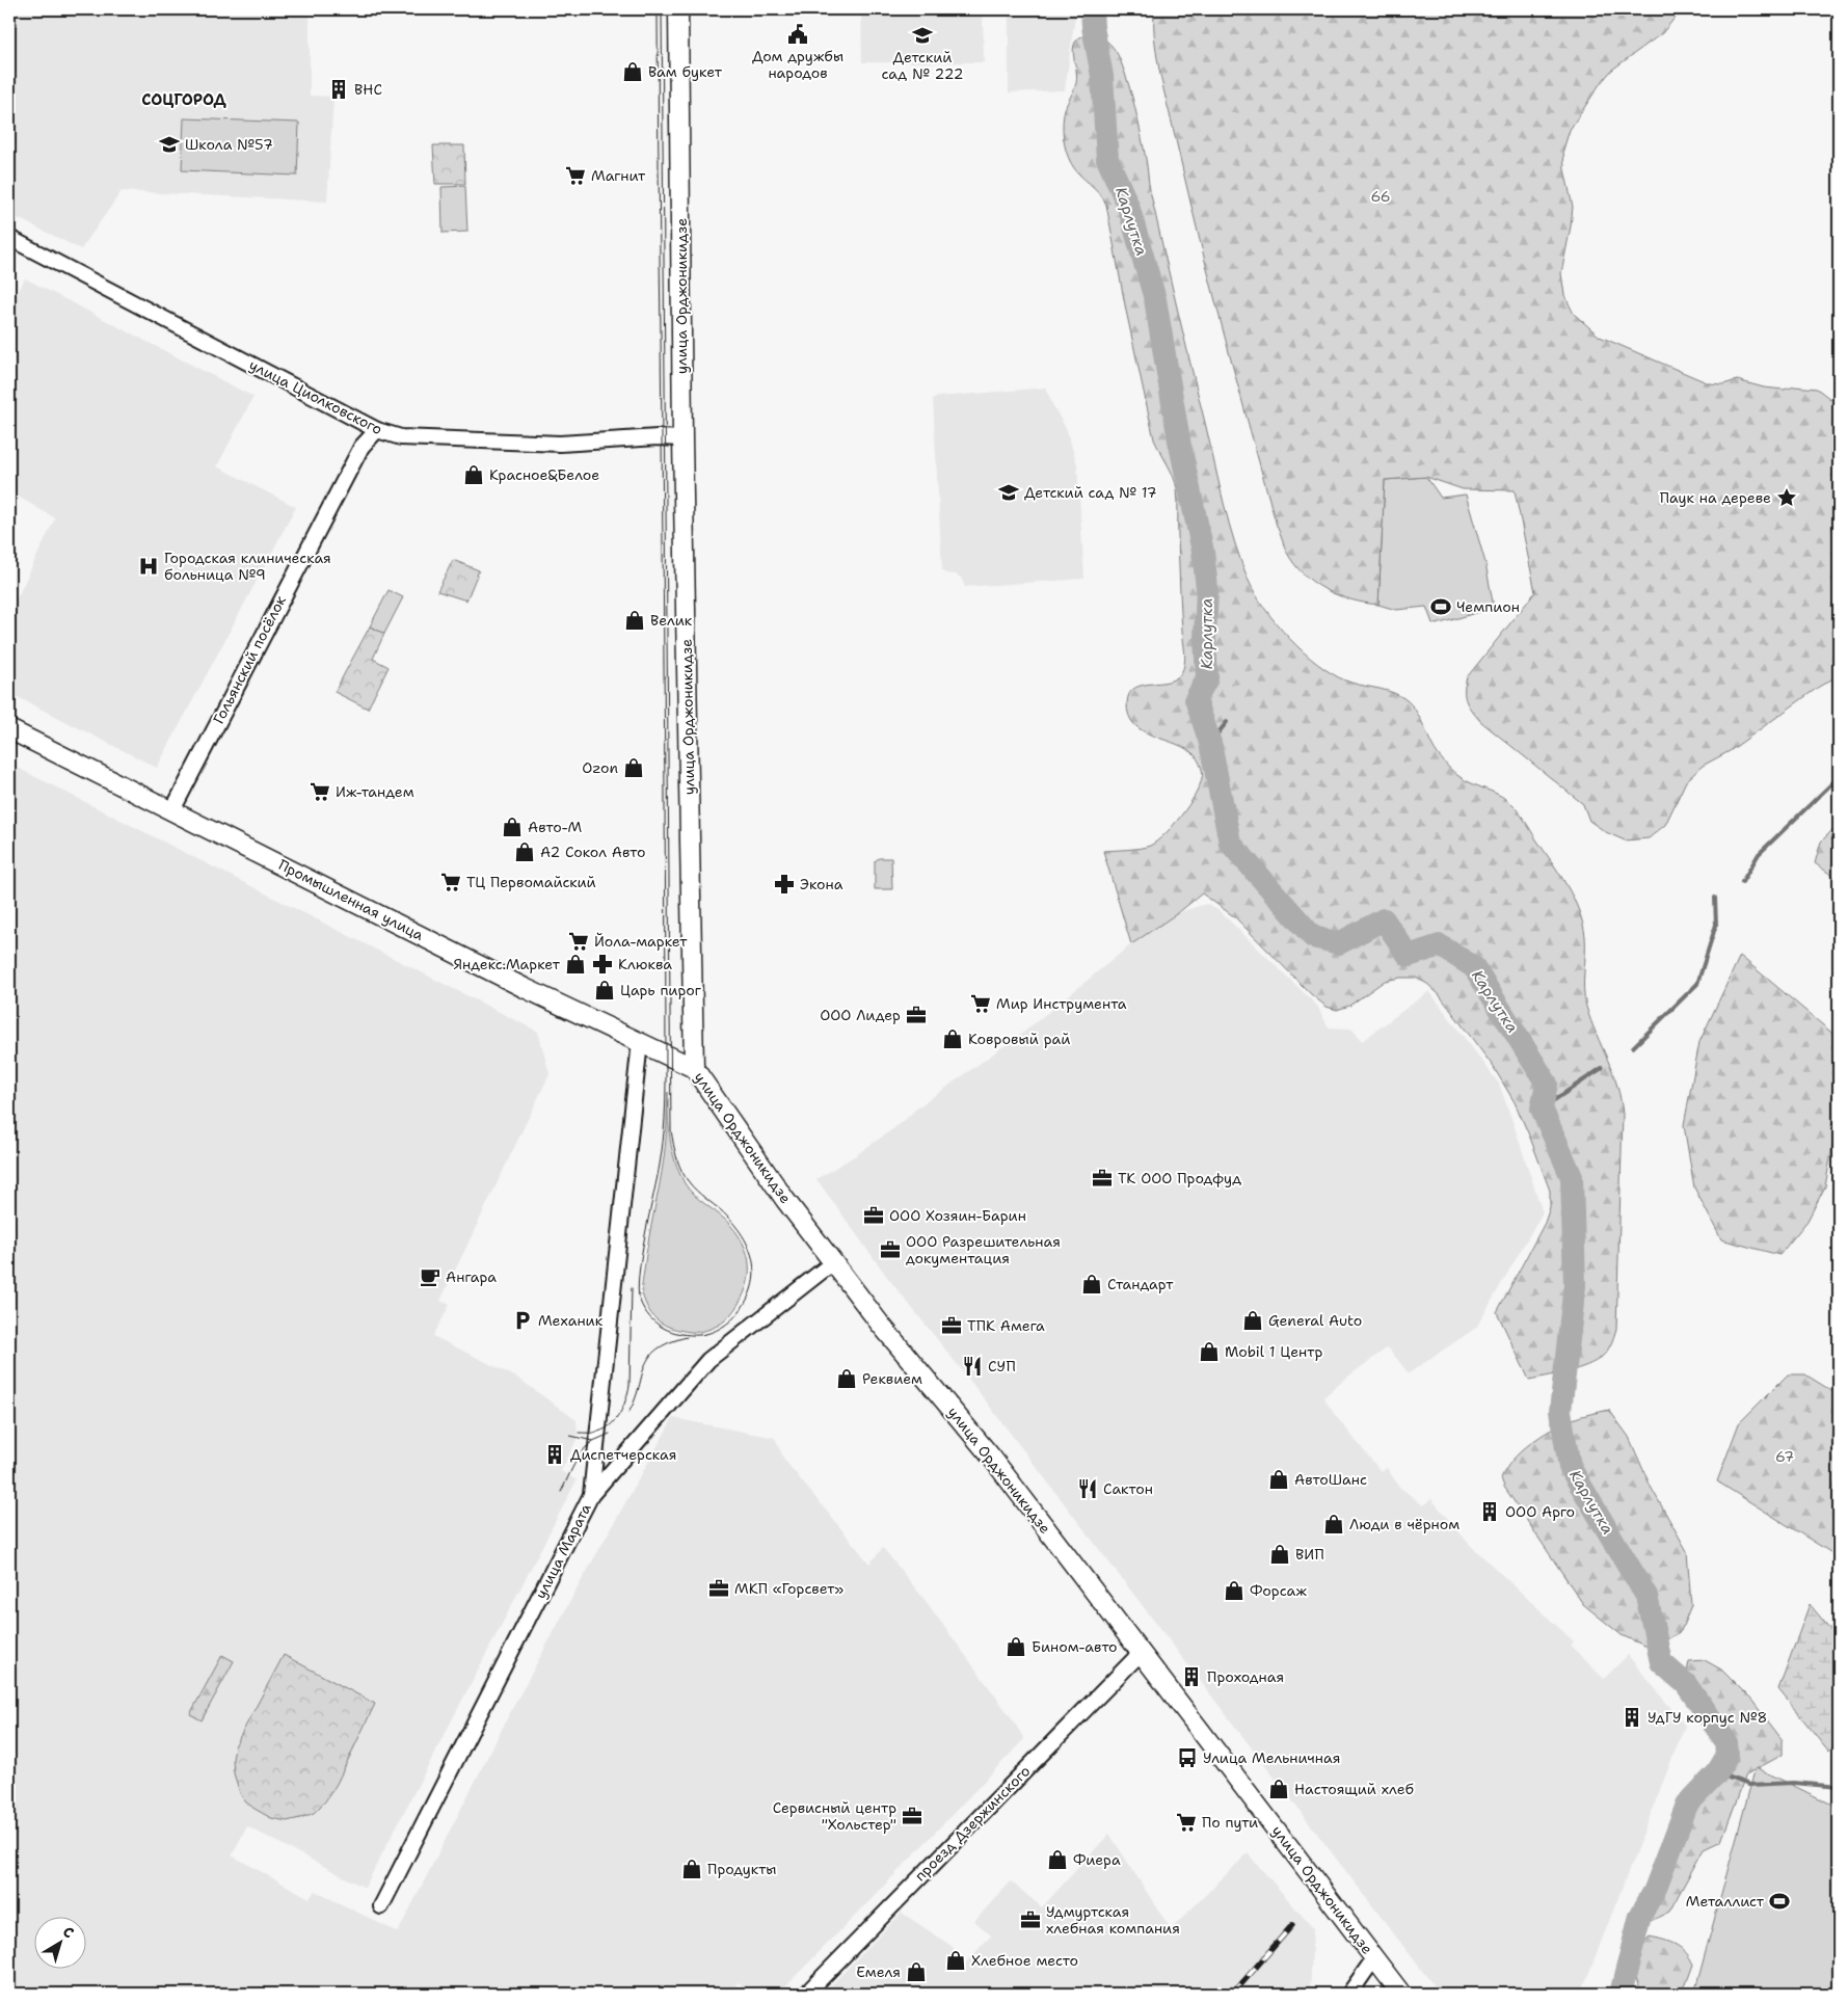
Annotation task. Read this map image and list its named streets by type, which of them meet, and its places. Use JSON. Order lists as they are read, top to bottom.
{
  "streets": {
    "main road": ["улица Орджоникидзе", "Промышленная улица"],
    "street": [
      "улица Циолковского",
      "Гольянский посёлок",
      "улица Марата",
      "проезд Дзержинского"
    ]
  },
  "crossings": [
    ["улица Орджоникидзе", "улица Циолковского"],
    ["улица Орджоникидзе", "Промышленная улица"],
    ["улица Орджоникидзе", "улица Марата"],
    ["улица Орджоникидзе", "проезд Дзержинского"],
    ["улица Циолковского", "Гольянский посёлок"],
    ["Гольянский посёлок", "Промышленная улица"]
  ],
  "districts": ["СОЦГОРОД"],
  "water": ["Карлутка"],
  "parks": ["66", "67"],
  "places": {
    "public building": ["Дом дружбы народов"],
    "school or university": ["Детский сад № 222", "Школа №57", "Детский сад № 17"],
    "shop": [
      "Вам букет",
      "Красное&Белое",
      "Велик",
      "Ozon",
      "Авто-М",
      "А2 Сокол Авто",
      "Яндекс.Маркет",
      "Царь пирог",
      "Ковровый рай",
      "Стандарт",
      "General Auto",
      "Mobil 1 Центр",
      "Реквием",
      "АвтоШанс",
      "Люди в чёрном",
      "ВИП",
      "Форсаж",
      "Бином-авто",
      "Настоящий хлеб",
      "Фиера",
      "Продукты",
      "Хлебное место",
      "Емеля"
    ],
    "building": [
      "ВНС",
      "Диспетчерская",
      "ООО Арго",
      "Проходная",
      "УдГУ корпус №8"
    ],
    "supermarket": [
      "Магнит",
      "Иж-тандем",
      "ТЦ Первомайский",
      "Йола-маркет",
      "Мир Инструмента",
      "По пути"
    ],
    "place": ["Паук на дереве"],
    "hospital": ["Городская клиническая больница №9"],
    "sports": ["Чемпион", "Металлист"],
    "pharmacy": ["Экона", "Клюква"],
    "office": [
      "ООО Лидер",
      "ТК ООО Продфуд",
      "ООО Хозяин-Барин",
      "ООО Разрешительная документация",
      "ТПК Амега",
      "МКП «Горсвет»",
      "Сервисный центр \"Хольстер\"",
      "Удмуртская хлебная компания"
    ],
    "cafe": ["Ангара"],
    "parking": ["Механик"],
    "restaurant": ["СУП", "Сактон"],
    "bus stop": ["Улица Мельничная"]
  },
  "north": "top right"
}
